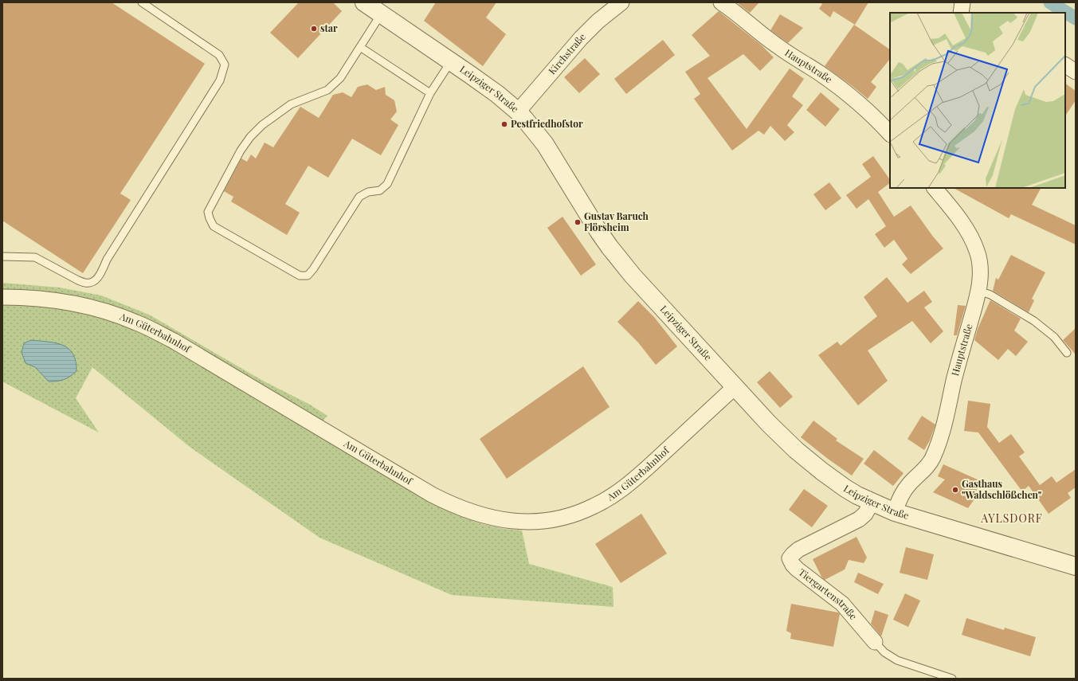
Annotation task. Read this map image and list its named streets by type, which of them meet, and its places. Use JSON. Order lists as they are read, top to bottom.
{
  "streets": {
    "street": [
      "Kirchstraße",
      "Hauptstraße",
      "Leipziger Straße",
      "Am Güterbahnhof",
      "Tiergartenstraße"
    ]
  },
  "crossings": [
    ["Kirchstraße", "Leipziger Straße"],
    ["Hauptstraße", "Leipziger Straße"],
    ["Leipziger Straße", "Am Güterbahnhof"],
    ["Leipziger Straße", "Tiergartenstraße"]
  ],
  "districts": ["AYLSDORF"],
  "places": [
    "star",
    "Pestfriedhofstor",
    "Gustav Baruch Flörsheim",
    "Gasthaus \"Waldschlößchen\""
  ]
}
